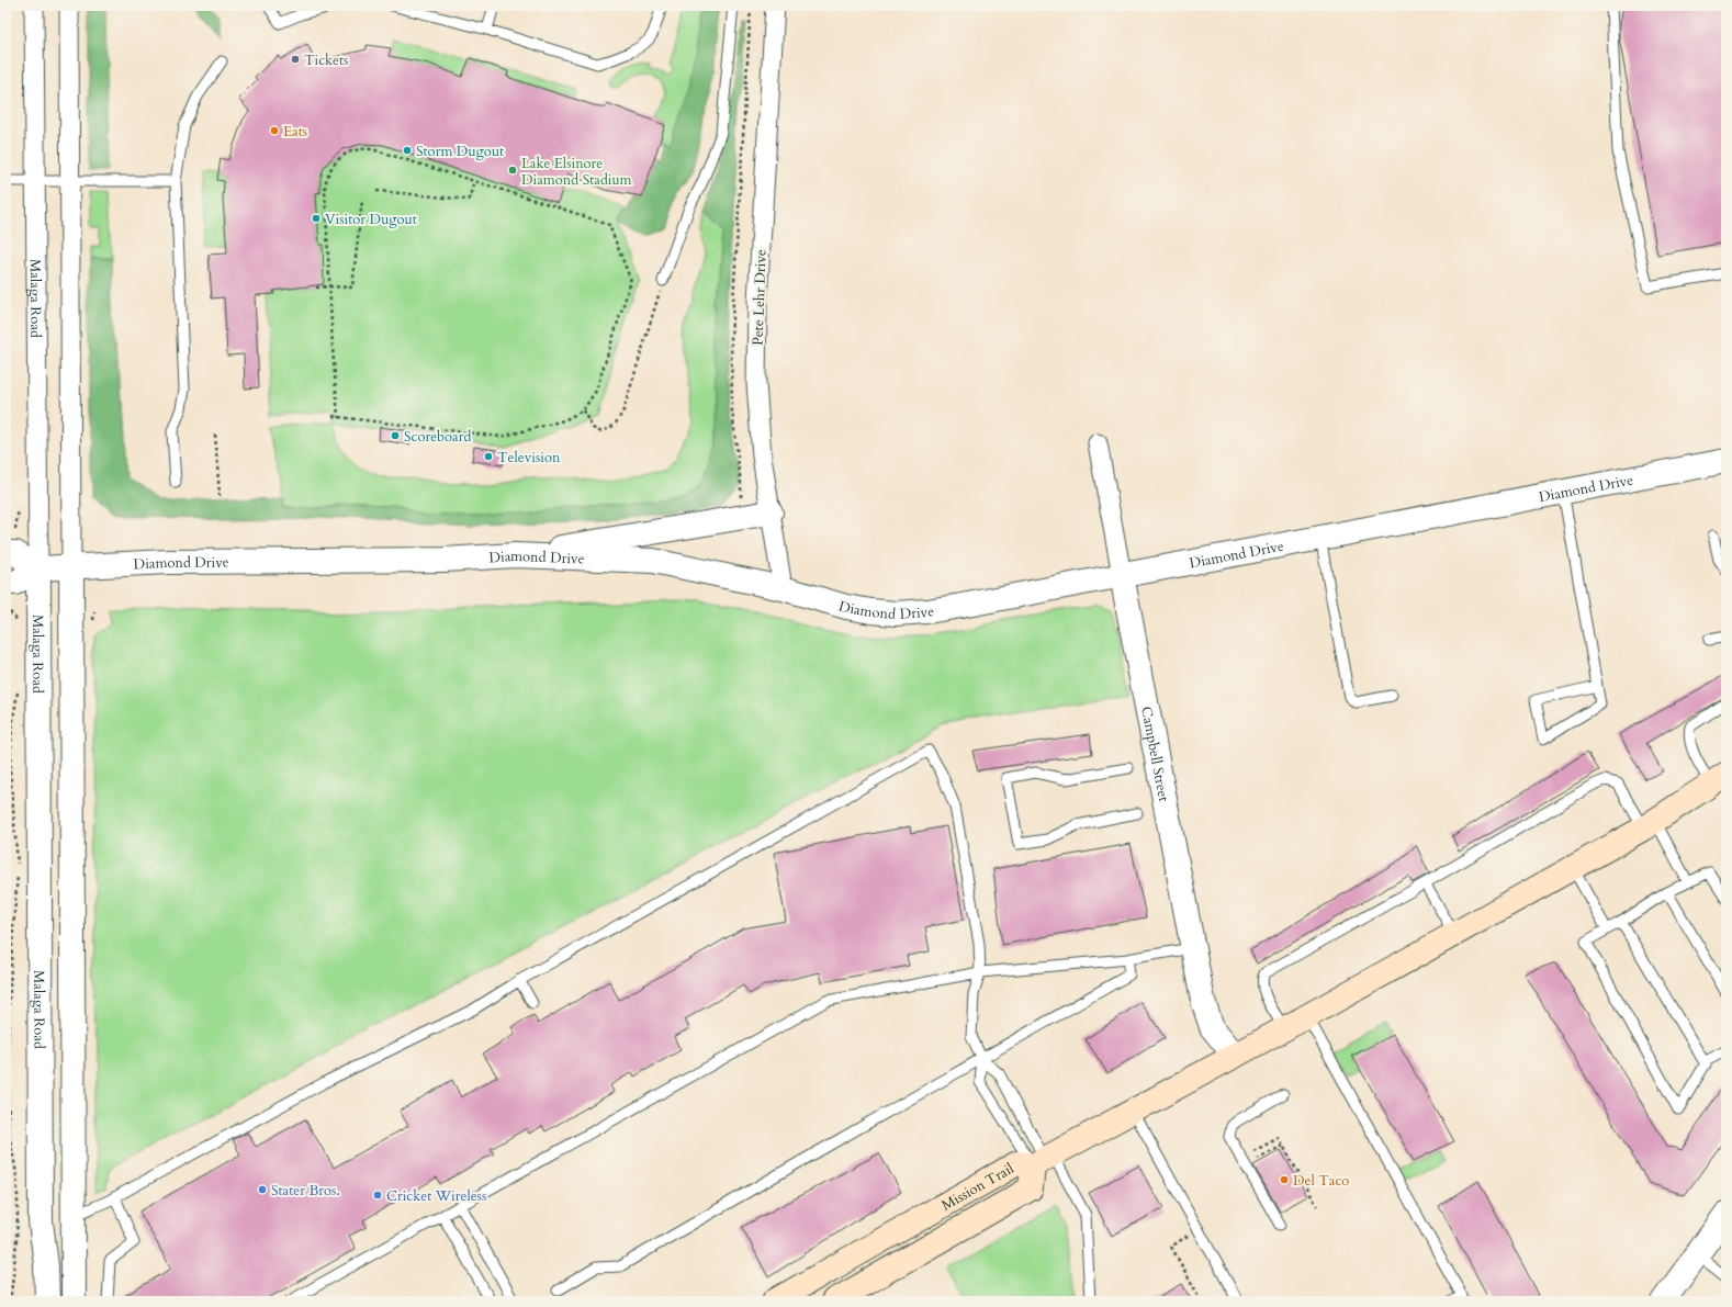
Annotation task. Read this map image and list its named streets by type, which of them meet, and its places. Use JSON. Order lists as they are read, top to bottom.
{
  "streets": {
    "main road": ["Mission Trail"],
    "street": [
      "Pete Lehr Drive",
      "Malaga Road",
      "Diamond Drive",
      "Campbell Street"
    ]
  },
  "crossings": [
    ["Pete Lehr Drive", "Diamond Drive"],
    ["Malaga Road", "Diamond Drive"],
    ["Diamond Drive", "Campbell Street"]
  ],
  "places": [
    "Tickets",
    "Eats",
    "Storm Dugout",
    "Lake Elsinore Diamond Stadium",
    "Visitor Dugout",
    "Scoreboard",
    "Television",
    "Del Taco",
    "Stater Bros.",
    "Cricket Wireless"
  ]
}
